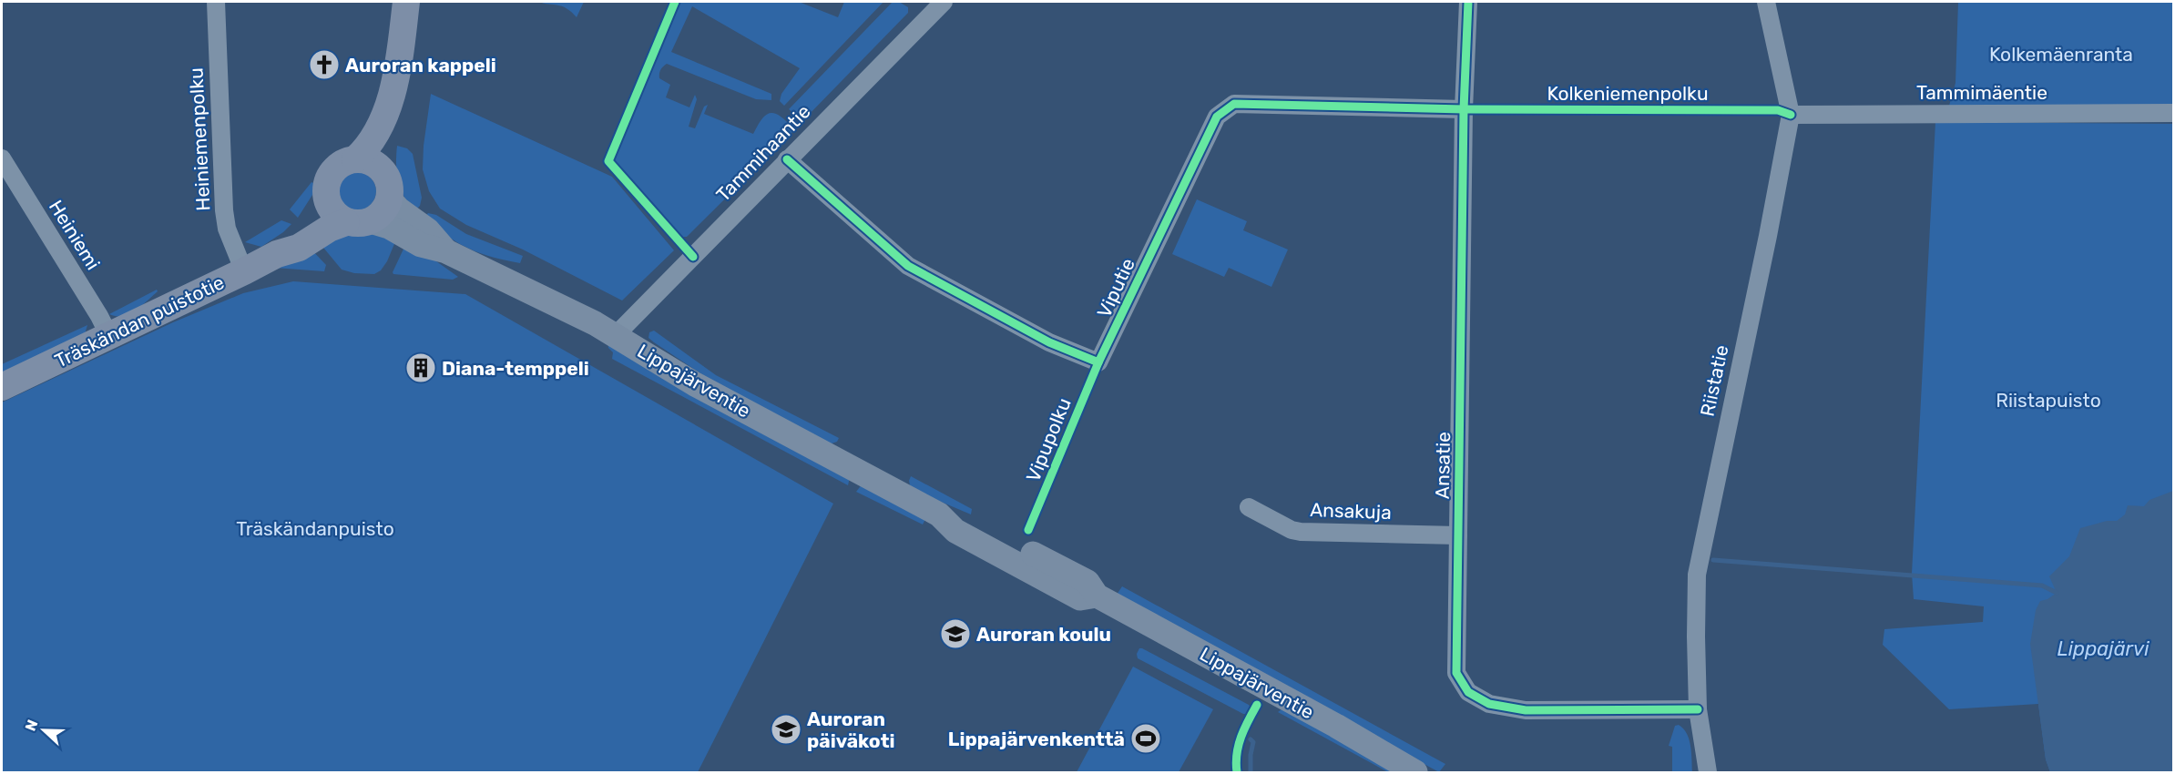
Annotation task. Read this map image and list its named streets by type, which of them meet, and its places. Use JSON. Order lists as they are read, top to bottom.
{
  "streets": {
    "main road": ["Träskändan puistotie", "Lippajärventie"],
    "street": [
      "Tammimäentie",
      "Heiniemenpolku",
      "Tammihaantie",
      "Heiniemi",
      "Viputie",
      "Riistatie",
      "Ansatie",
      "Ansakuja"
    ],
    "cycle path": ["Kolkeniemenpolku", "Vipupolku"]
  },
  "crossings": [
    ["Tammimäentie", "Riistatie"],
    ["Heiniemenpolku", "Träskändan puistotie"],
    ["Tammihaantie", "Viputie"],
    ["Tammihaantie", "Lippajärventie"],
    ["Heiniemi", "Träskändan puistotie"],
    ["Viputie", "Ansatie"],
    ["Träskändan puistotie", "Lippajärventie"],
    ["Riistatie", "Ansatie"],
    ["Ansatie", "Ansakuja"]
  ],
  "water": ["Lippajärvi"],
  "parks": ["Kolkemäenranta", "Riistapuisto", "Träskändanpuisto"],
  "places": {
    "church": ["Auroran kappeli"],
    "building": ["Diana-temppeli"],
    "school or university": ["Auroran koulu", "Auroran päiväkoti"],
    "sports": ["Lippajärvenkenttä"]
  },
  "north": "left"
}
